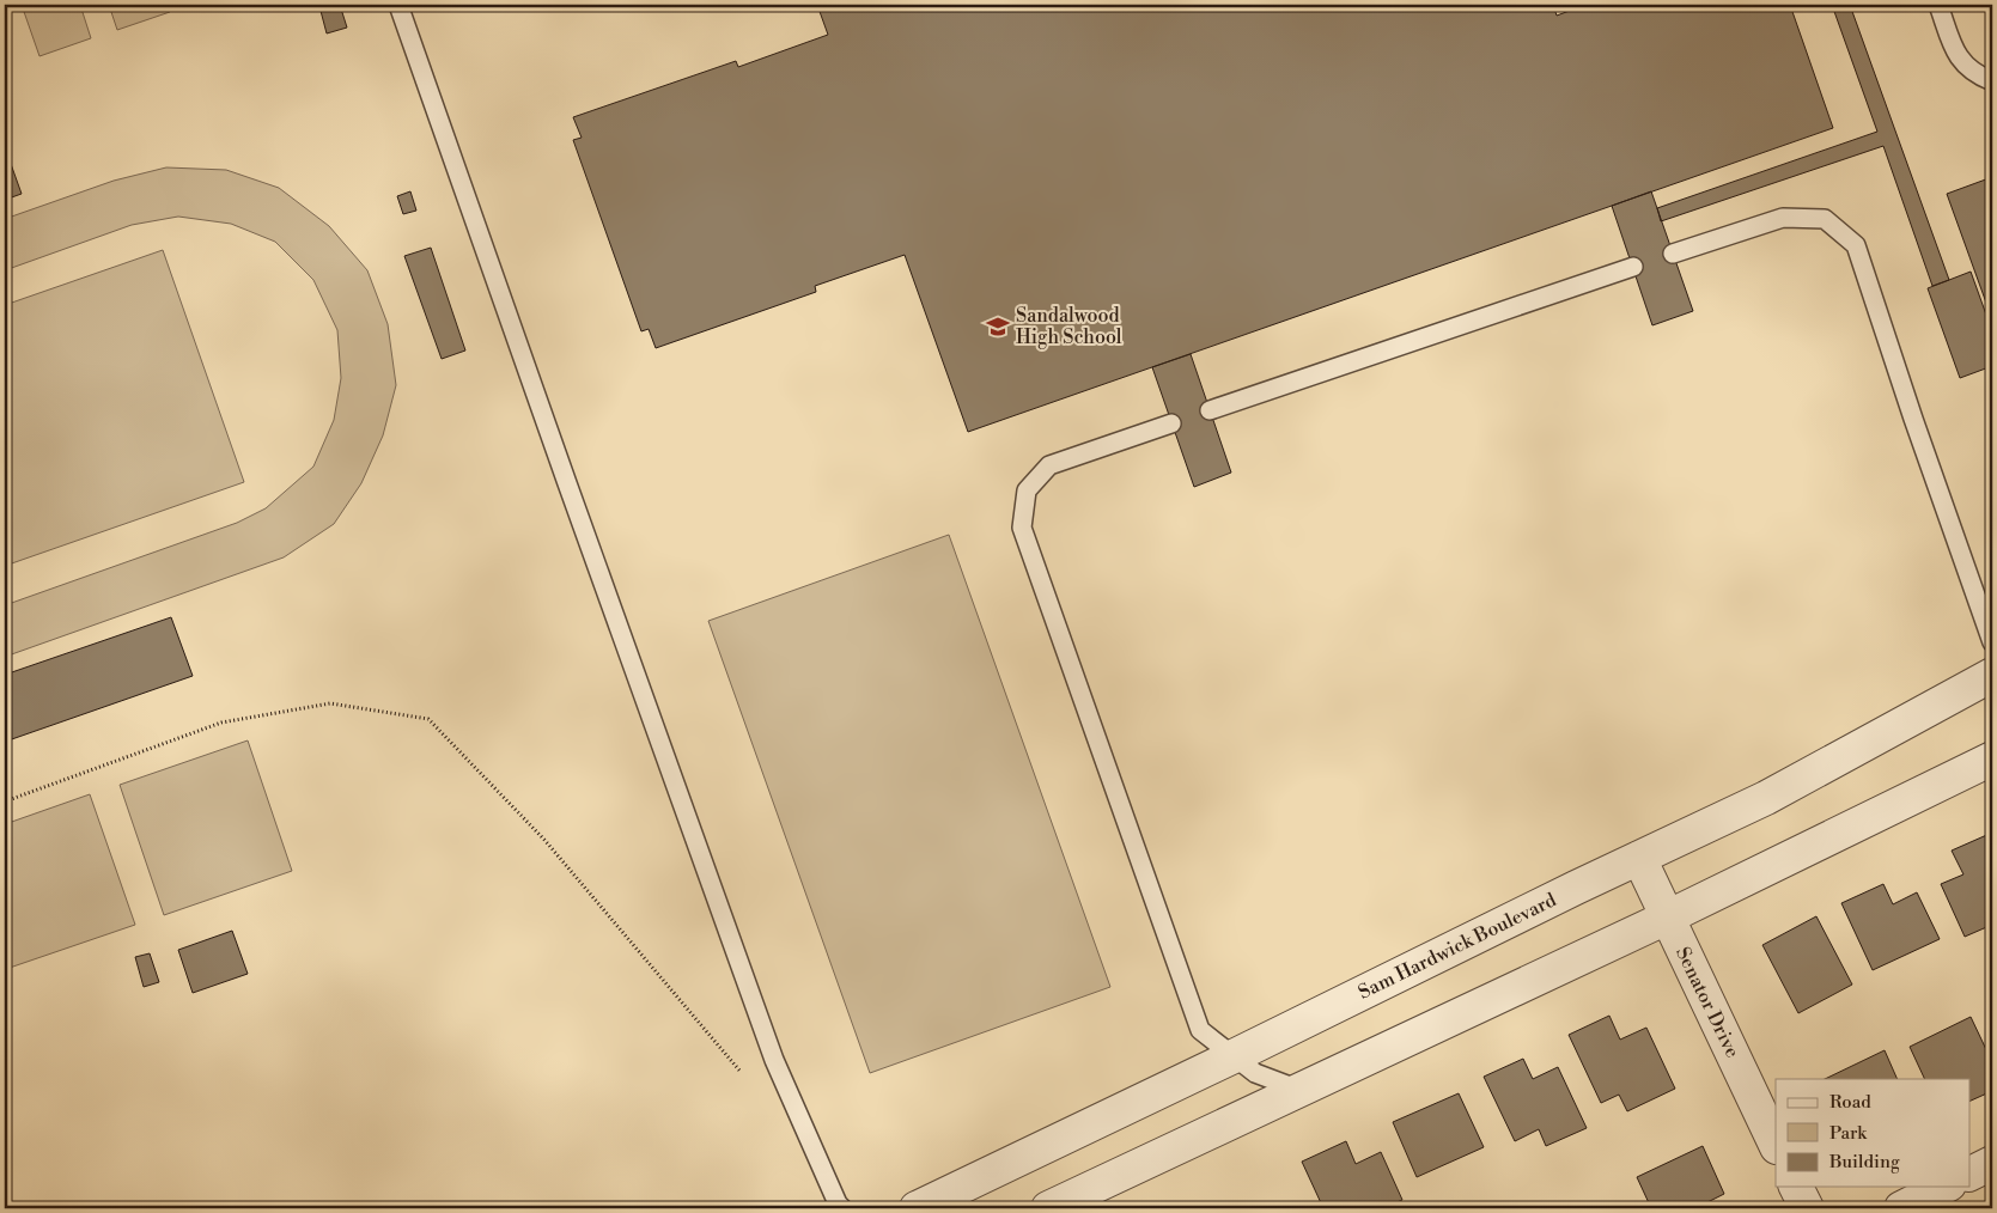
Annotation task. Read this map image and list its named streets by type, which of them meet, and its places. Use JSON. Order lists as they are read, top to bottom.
{
  "streets": {
    "street": ["Sam Hardwick Boulevard", "Senator Drive"]
  },
  "crossings": [
    ["Sam Hardwick Boulevard", "Senator Drive"]
  ],
  "places": {
    "school or university": ["Sandalwood High School"]
  },
  "legend": ["Road", "Park", "Building"]
}
